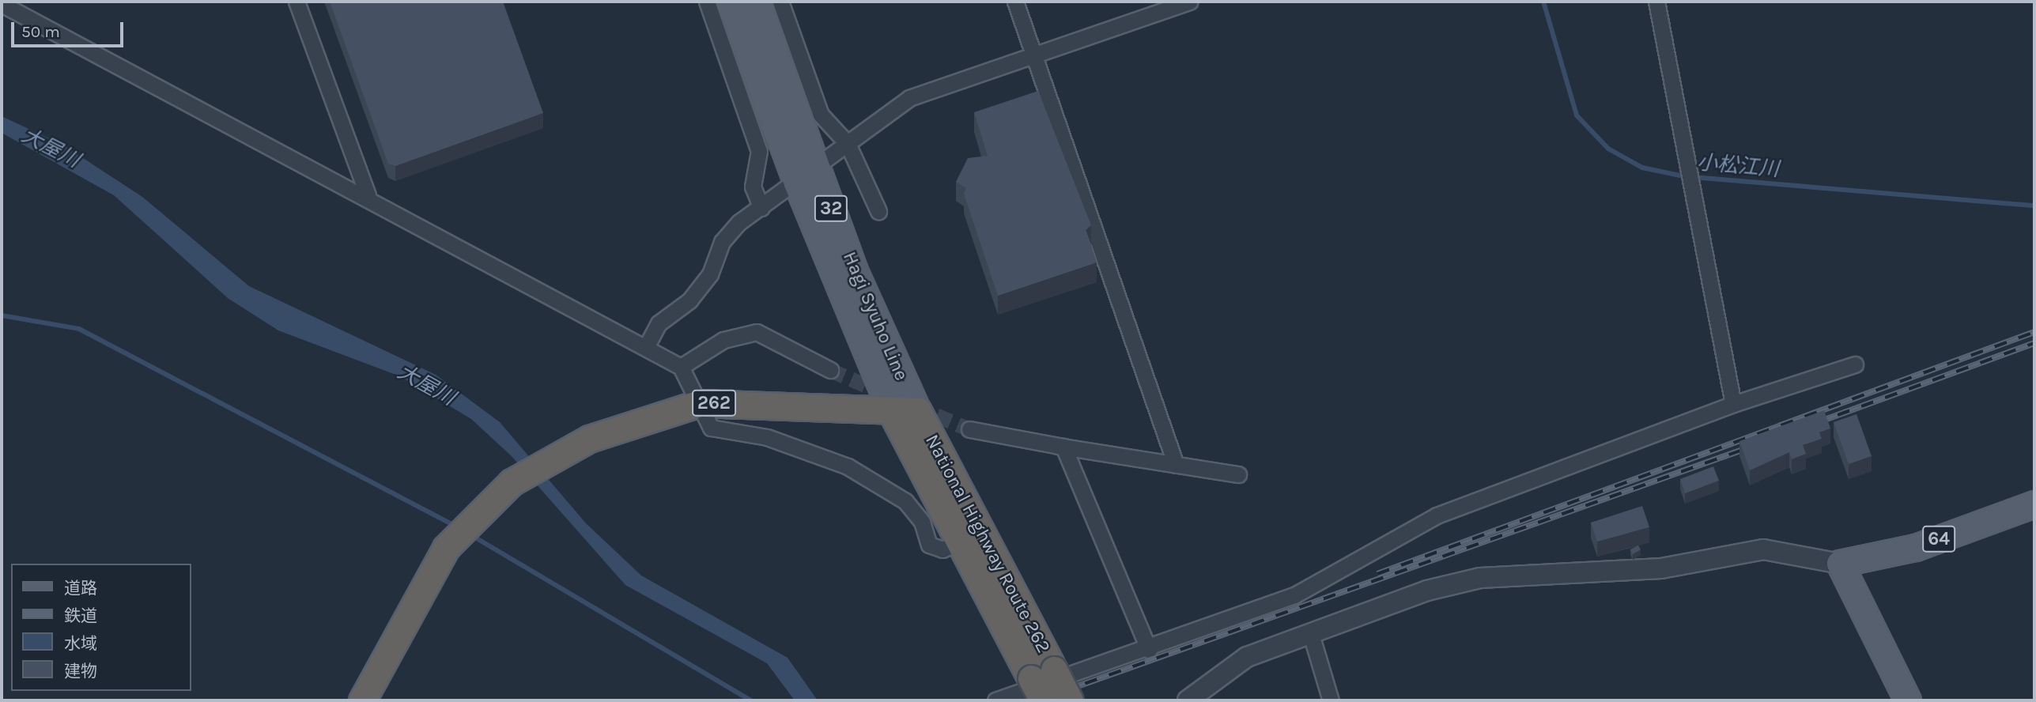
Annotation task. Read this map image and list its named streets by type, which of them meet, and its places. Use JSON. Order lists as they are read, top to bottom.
{
  "streets": {
    "highway": ["262", "National Highway Route 262"],
    "main road": ["32", "Hagi Syuho Line", "64"]
  },
  "crossings": [
    ["Hagi Syuho Line", "National Highway Route 262"]
  ],
  "water": ["大屋川", "小松江川"],
  "legend": [
    "道路",
    "鉄道",
    "水域",
    "建物"
  ],
  "scale_bar": "50 m"
}
